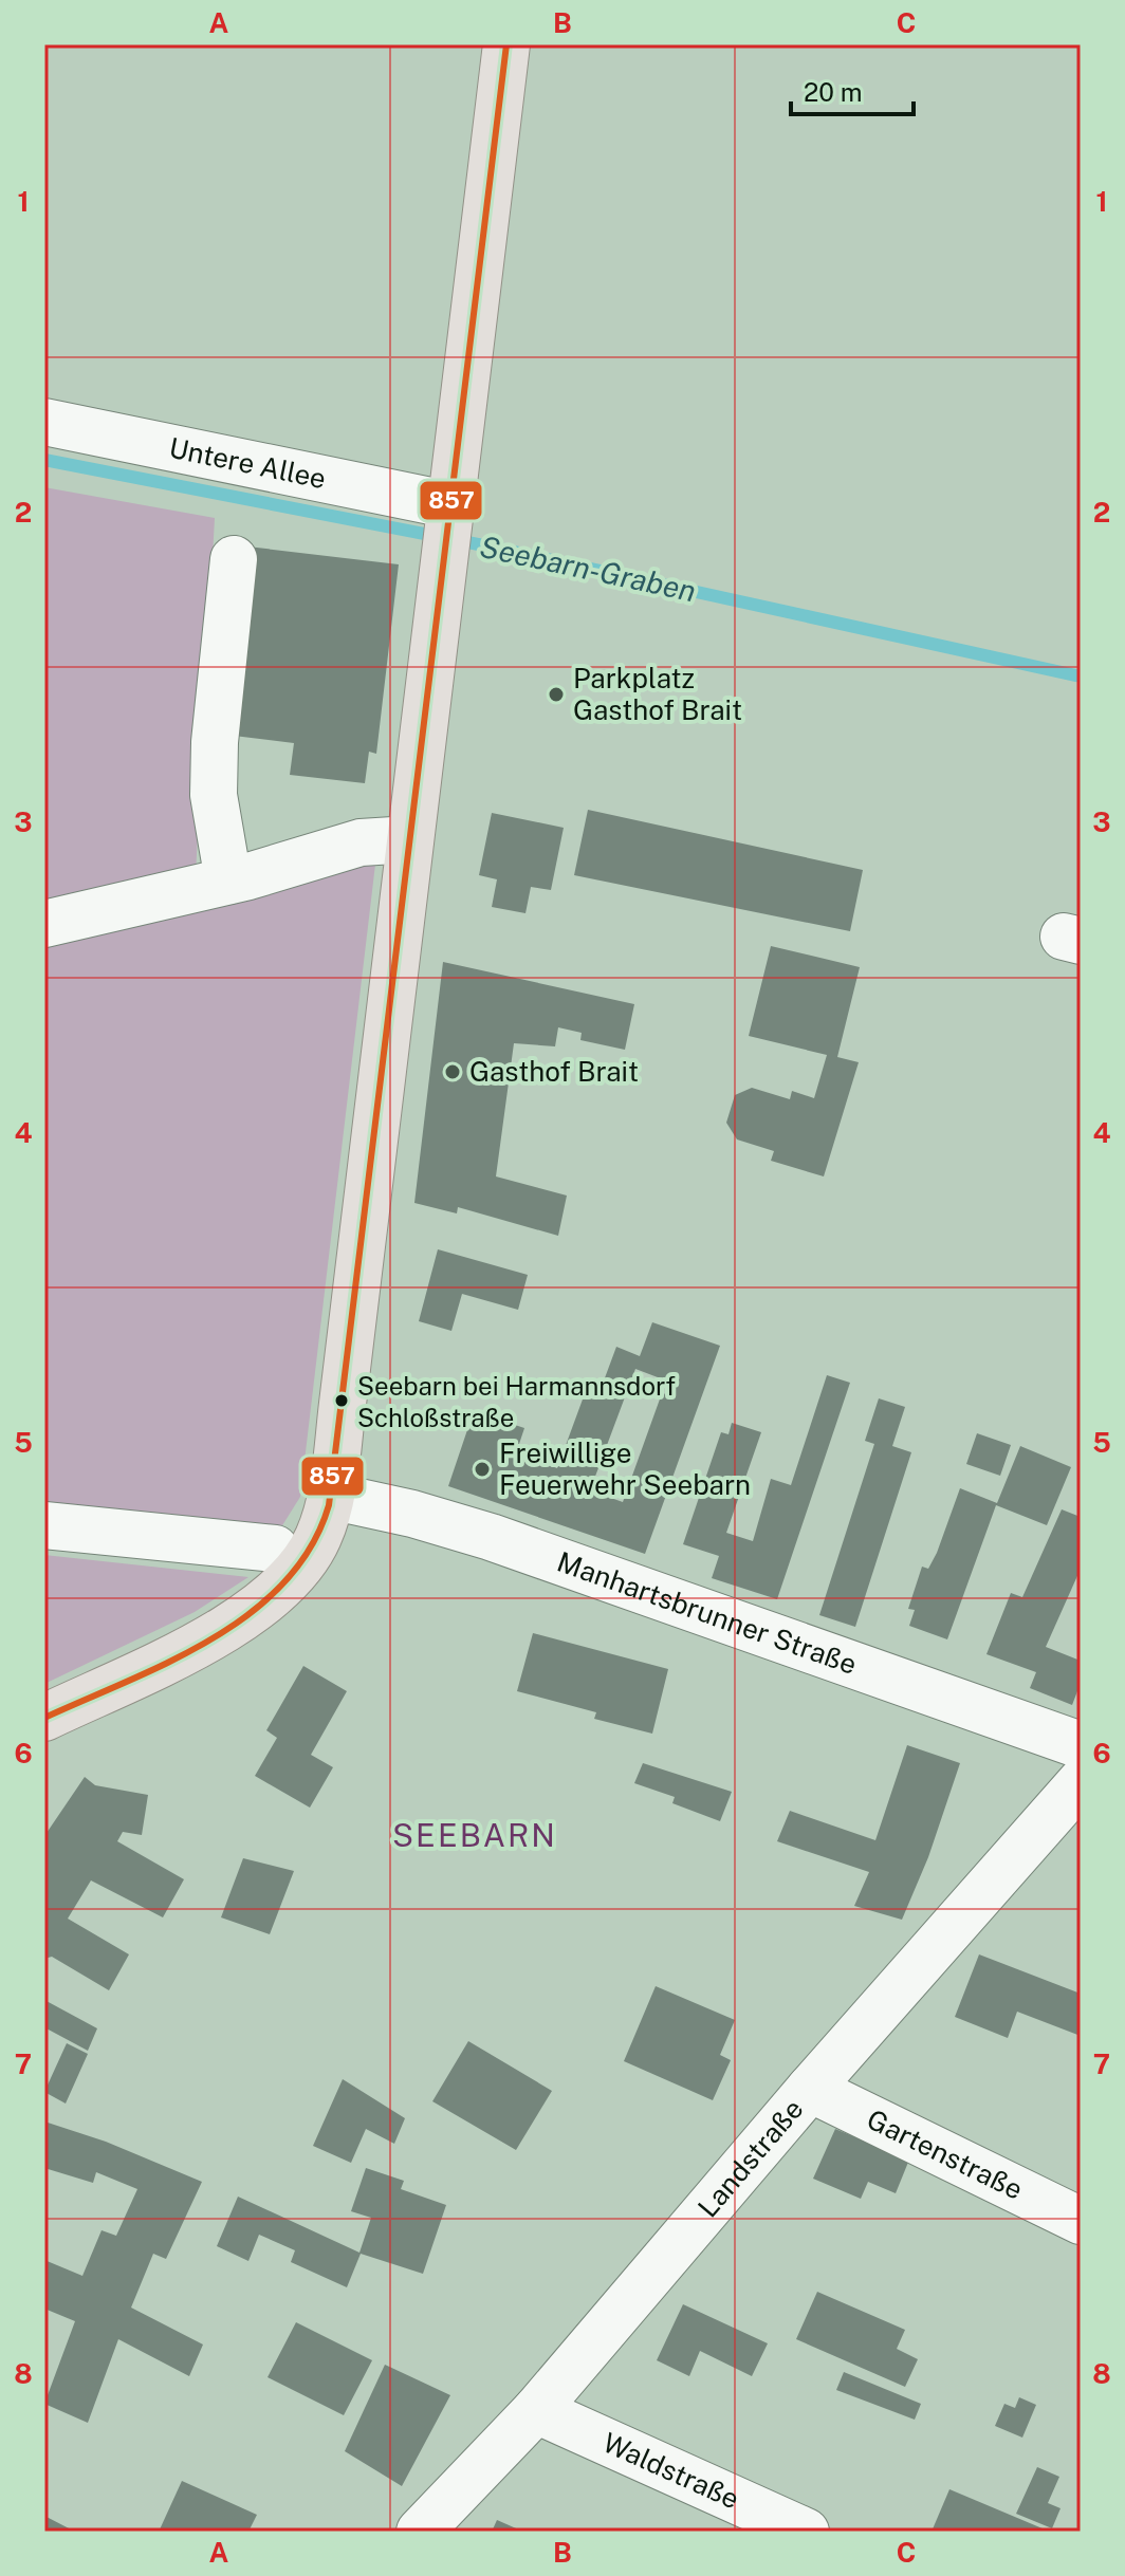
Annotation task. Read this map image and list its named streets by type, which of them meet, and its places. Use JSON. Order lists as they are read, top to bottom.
{
  "streets": {
    "street": [
      "Untere Allee",
      "Manhartsbrunner Straße",
      "Gartenstraße",
      "Landstraße",
      "Waldstraße"
    ]
  },
  "crossings": [
    ["Gartenstraße", "Landstraße"],
    ["Landstraße", "Waldstraße"]
  ],
  "districts": ["SEEBARN"],
  "water": ["Seebarn-Graben"],
  "places": [
    "Parkplatz Gasthof Brait",
    "Gasthof Brait",
    "Seebarn bei Harmannsdorf Schloßstraße",
    "Freiwillige Feuerwehr Seebarn"
  ],
  "lines": ["transit line 857"],
  "scale_bar": "20 m",
  "grid": {
    "columns": ["A", "B", "C"],
    "rows": [
      "1",
      "2",
      "3",
      "4",
      "5",
      "6",
      "7",
      "8"
    ]
  }
}
